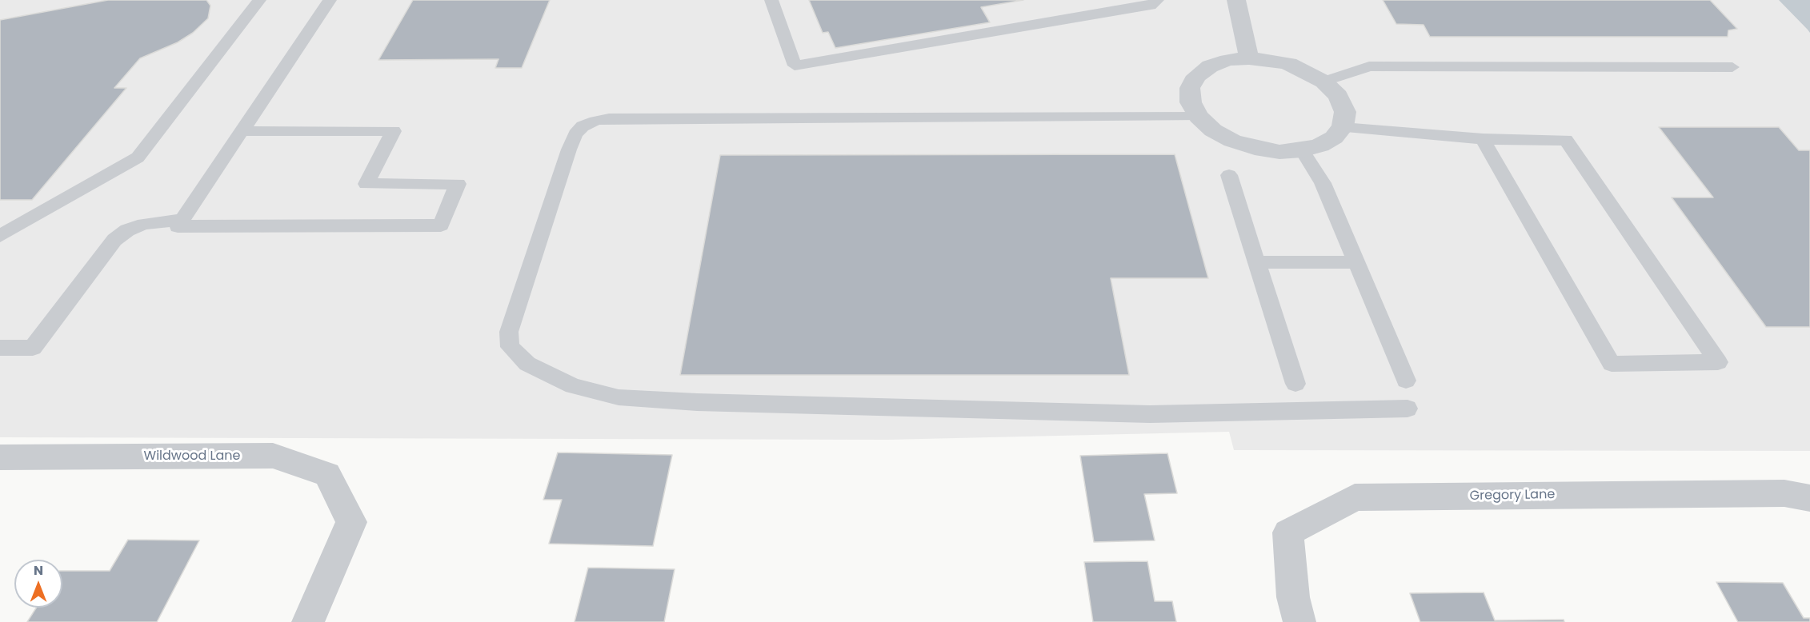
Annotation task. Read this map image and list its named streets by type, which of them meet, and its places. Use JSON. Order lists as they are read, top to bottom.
{
  "streets": {
    "street": ["Wildwood Lane", "Gregory Lane"]
  },
  "north": "top"
}
